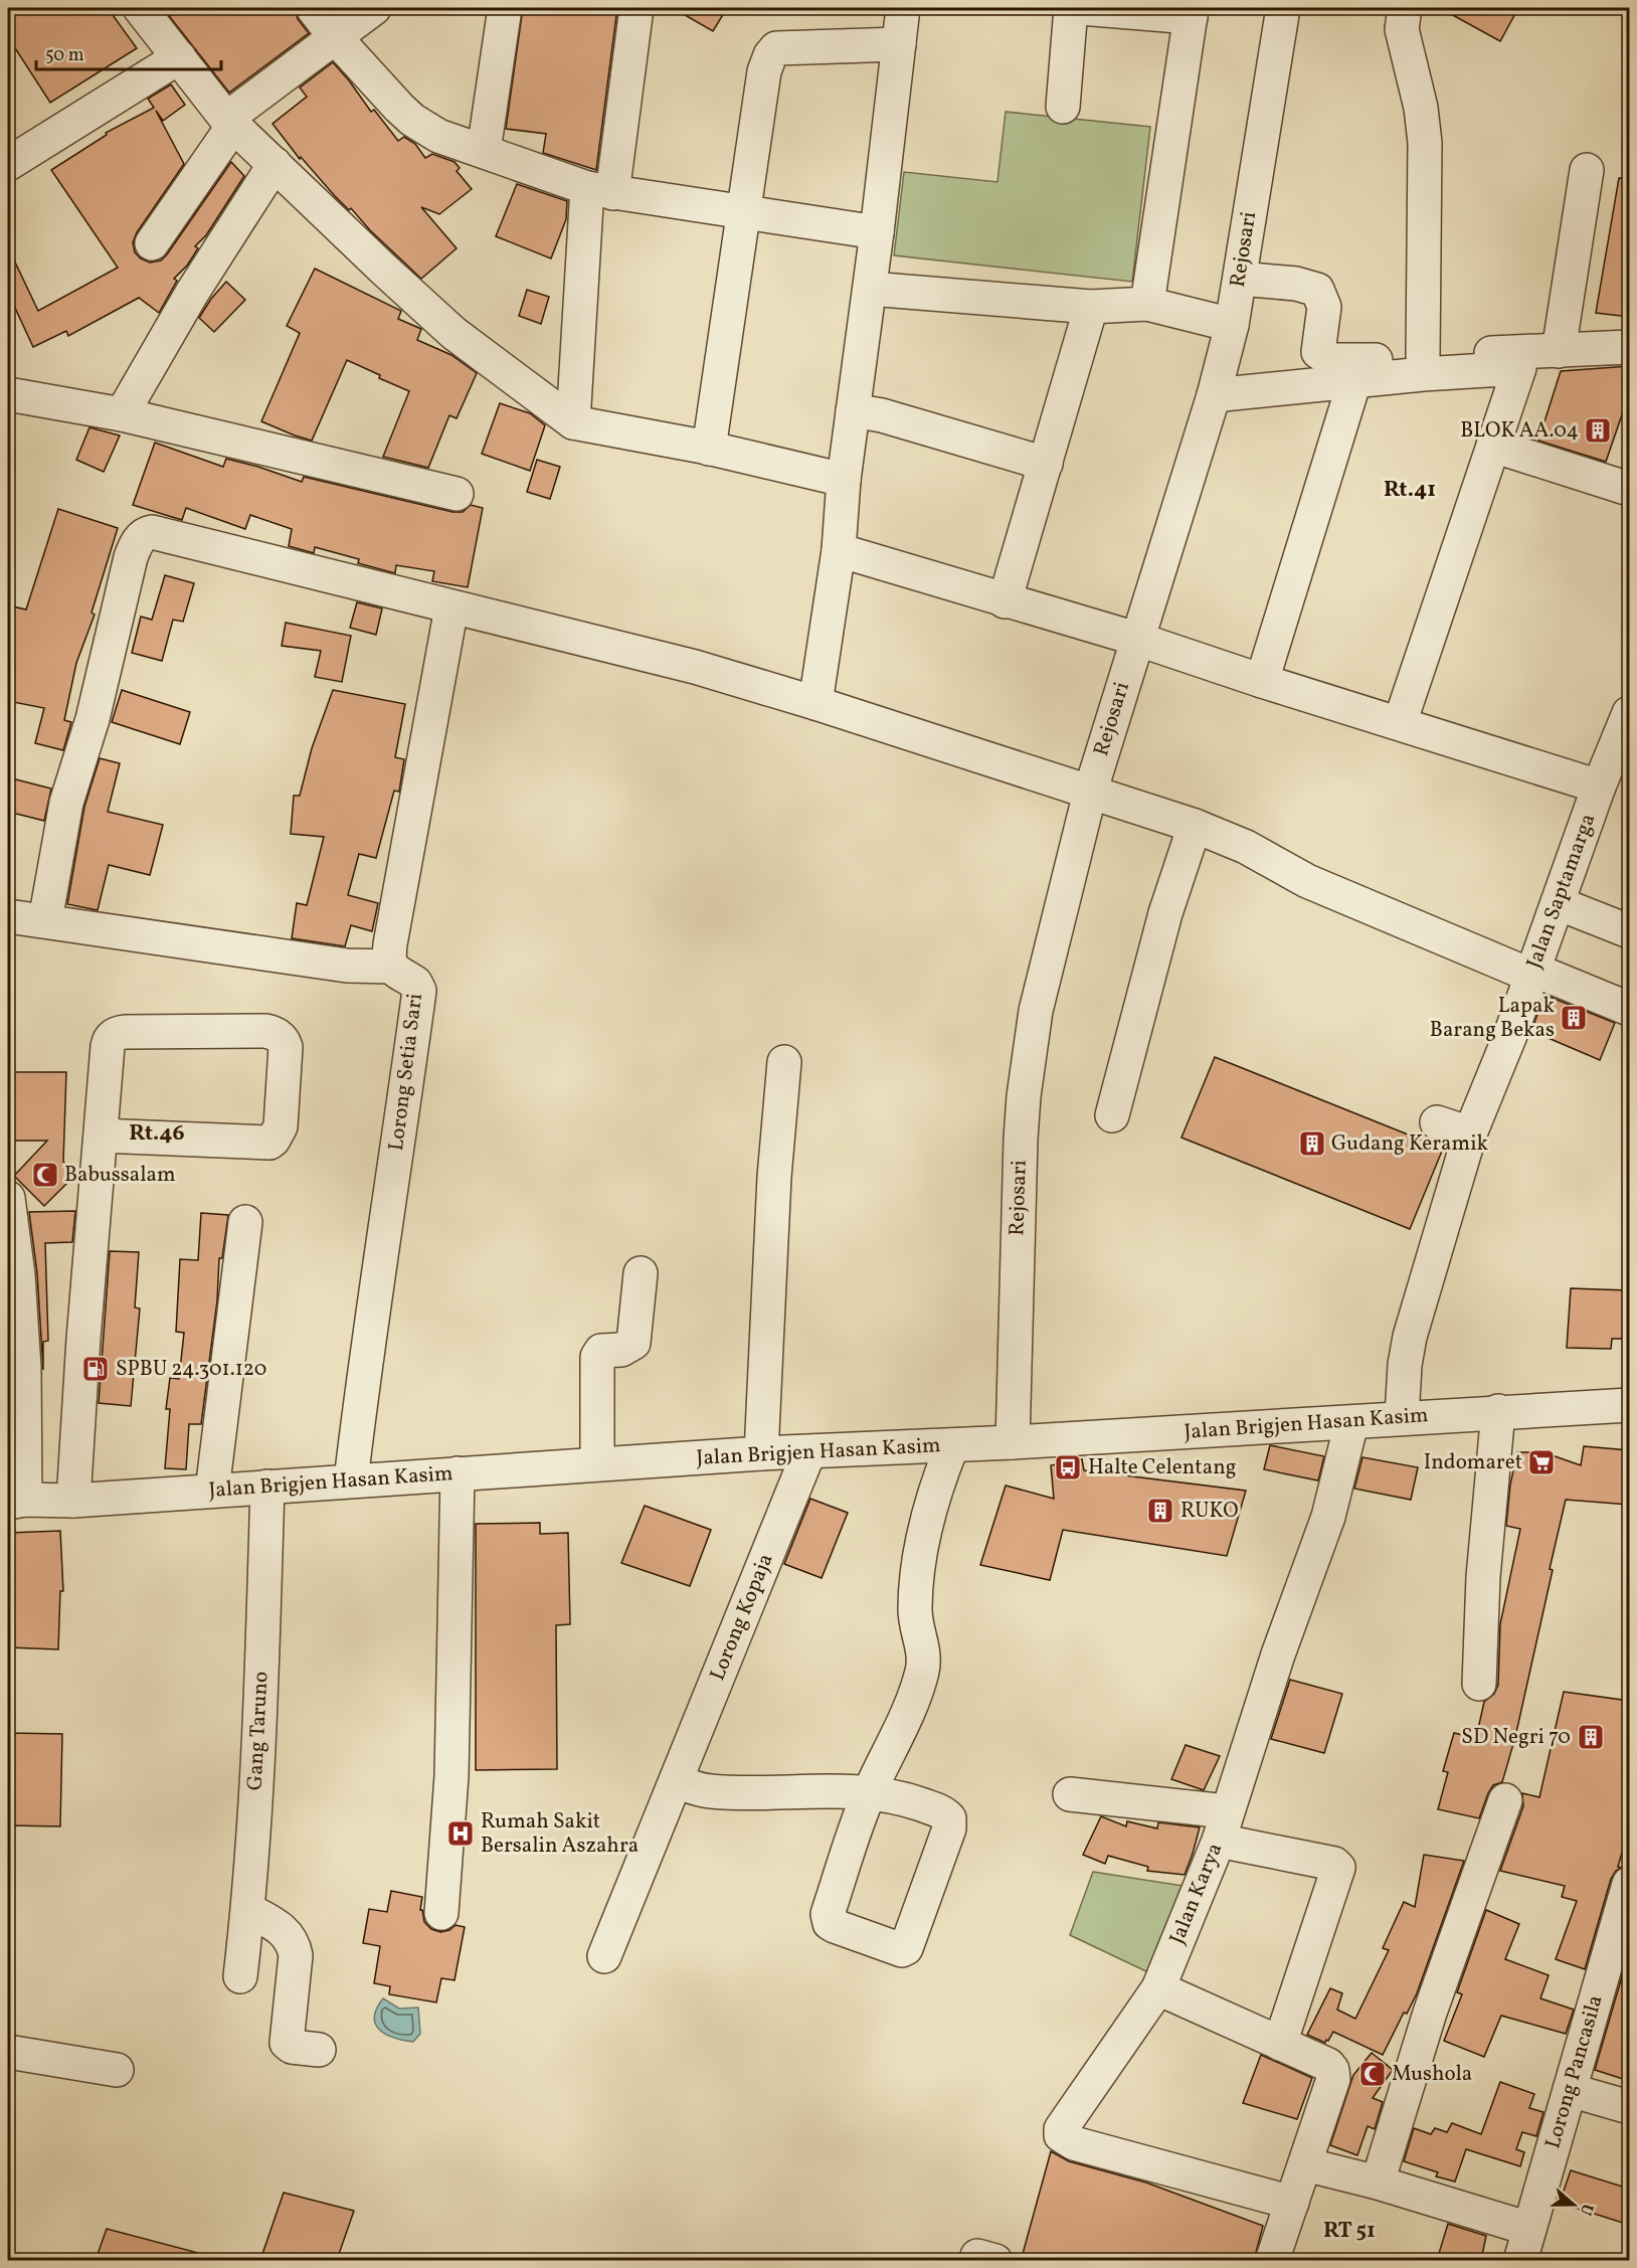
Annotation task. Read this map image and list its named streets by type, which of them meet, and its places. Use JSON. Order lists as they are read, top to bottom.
{
  "streets": {
    "street": [
      "Rejosari",
      "Jalan Saptamarga",
      "Lorong Setia Sari",
      "Jalan Brigjen Hasan Kasim",
      "Lorong Kopaja",
      "Gang Taruno",
      "Jalan Karya",
      "Lorong Pancasila"
    ]
  },
  "crossings": [
    ["Rejosari", "Jalan Brigjen Hasan Kasim"],
    ["Jalan Saptamarga", "Jalan Brigjen Hasan Kasim"],
    ["Lorong Setia Sari", "Jalan Brigjen Hasan Kasim"],
    ["Jalan Brigjen Hasan Kasim", "Lorong Kopaja"],
    ["Jalan Brigjen Hasan Kasim", "Gang Taruno"],
    ["Jalan Brigjen Hasan Kasim", "Jalan Karya"]
  ],
  "districts": ["Rt.41", "Rt.46", "RT 51"],
  "places": {
    "building": [
      "BLOK AA.04",
      "Lapak Barang Bekas",
      "Gudang Keramik",
      "RUKO",
      "SD Negri 70"
    ],
    "mosque": ["Babussalam", "Mushola"],
    "fuel station": ["SPBU 24.301.120"],
    "supermarket": ["Indomaret"],
    "bus stop": ["Halte Celentang"],
    "hospital": ["Rumah Sakit Bersalin Aszahra"]
  },
  "scale_bar": "50 m",
  "north": "right"
}
